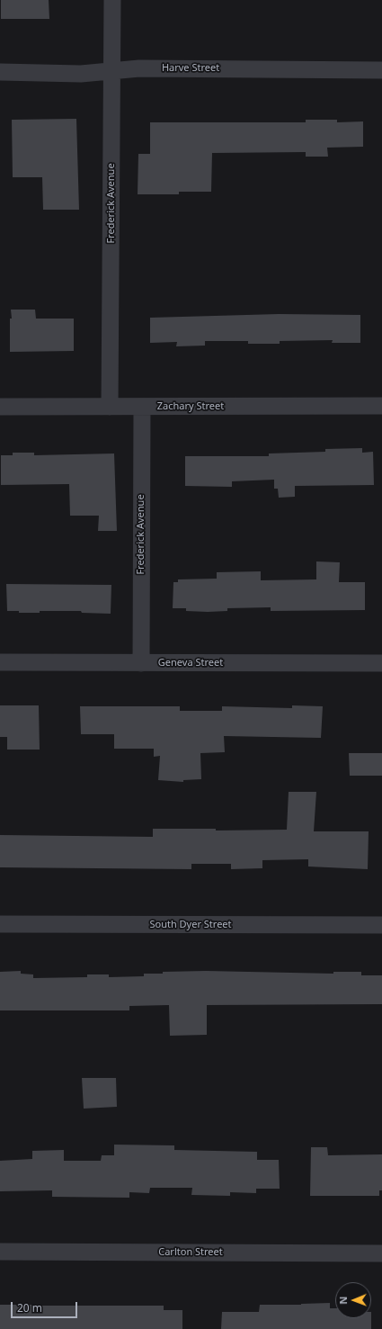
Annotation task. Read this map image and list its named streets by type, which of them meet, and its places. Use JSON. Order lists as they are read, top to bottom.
{
  "streets": {
    "street": [
      "Harve Street",
      "Frederick Avenue",
      "Zachary Street",
      "Geneva Street",
      "South Dyer Street",
      "Carlton Street"
    ]
  },
  "crossings": [
    ["Harve Street", "Frederick Avenue"],
    ["Frederick Avenue", "Zachary Street"],
    ["Frederick Avenue", "Geneva Street"]
  ],
  "scale_bar": "20 m",
  "north": "left"
}
